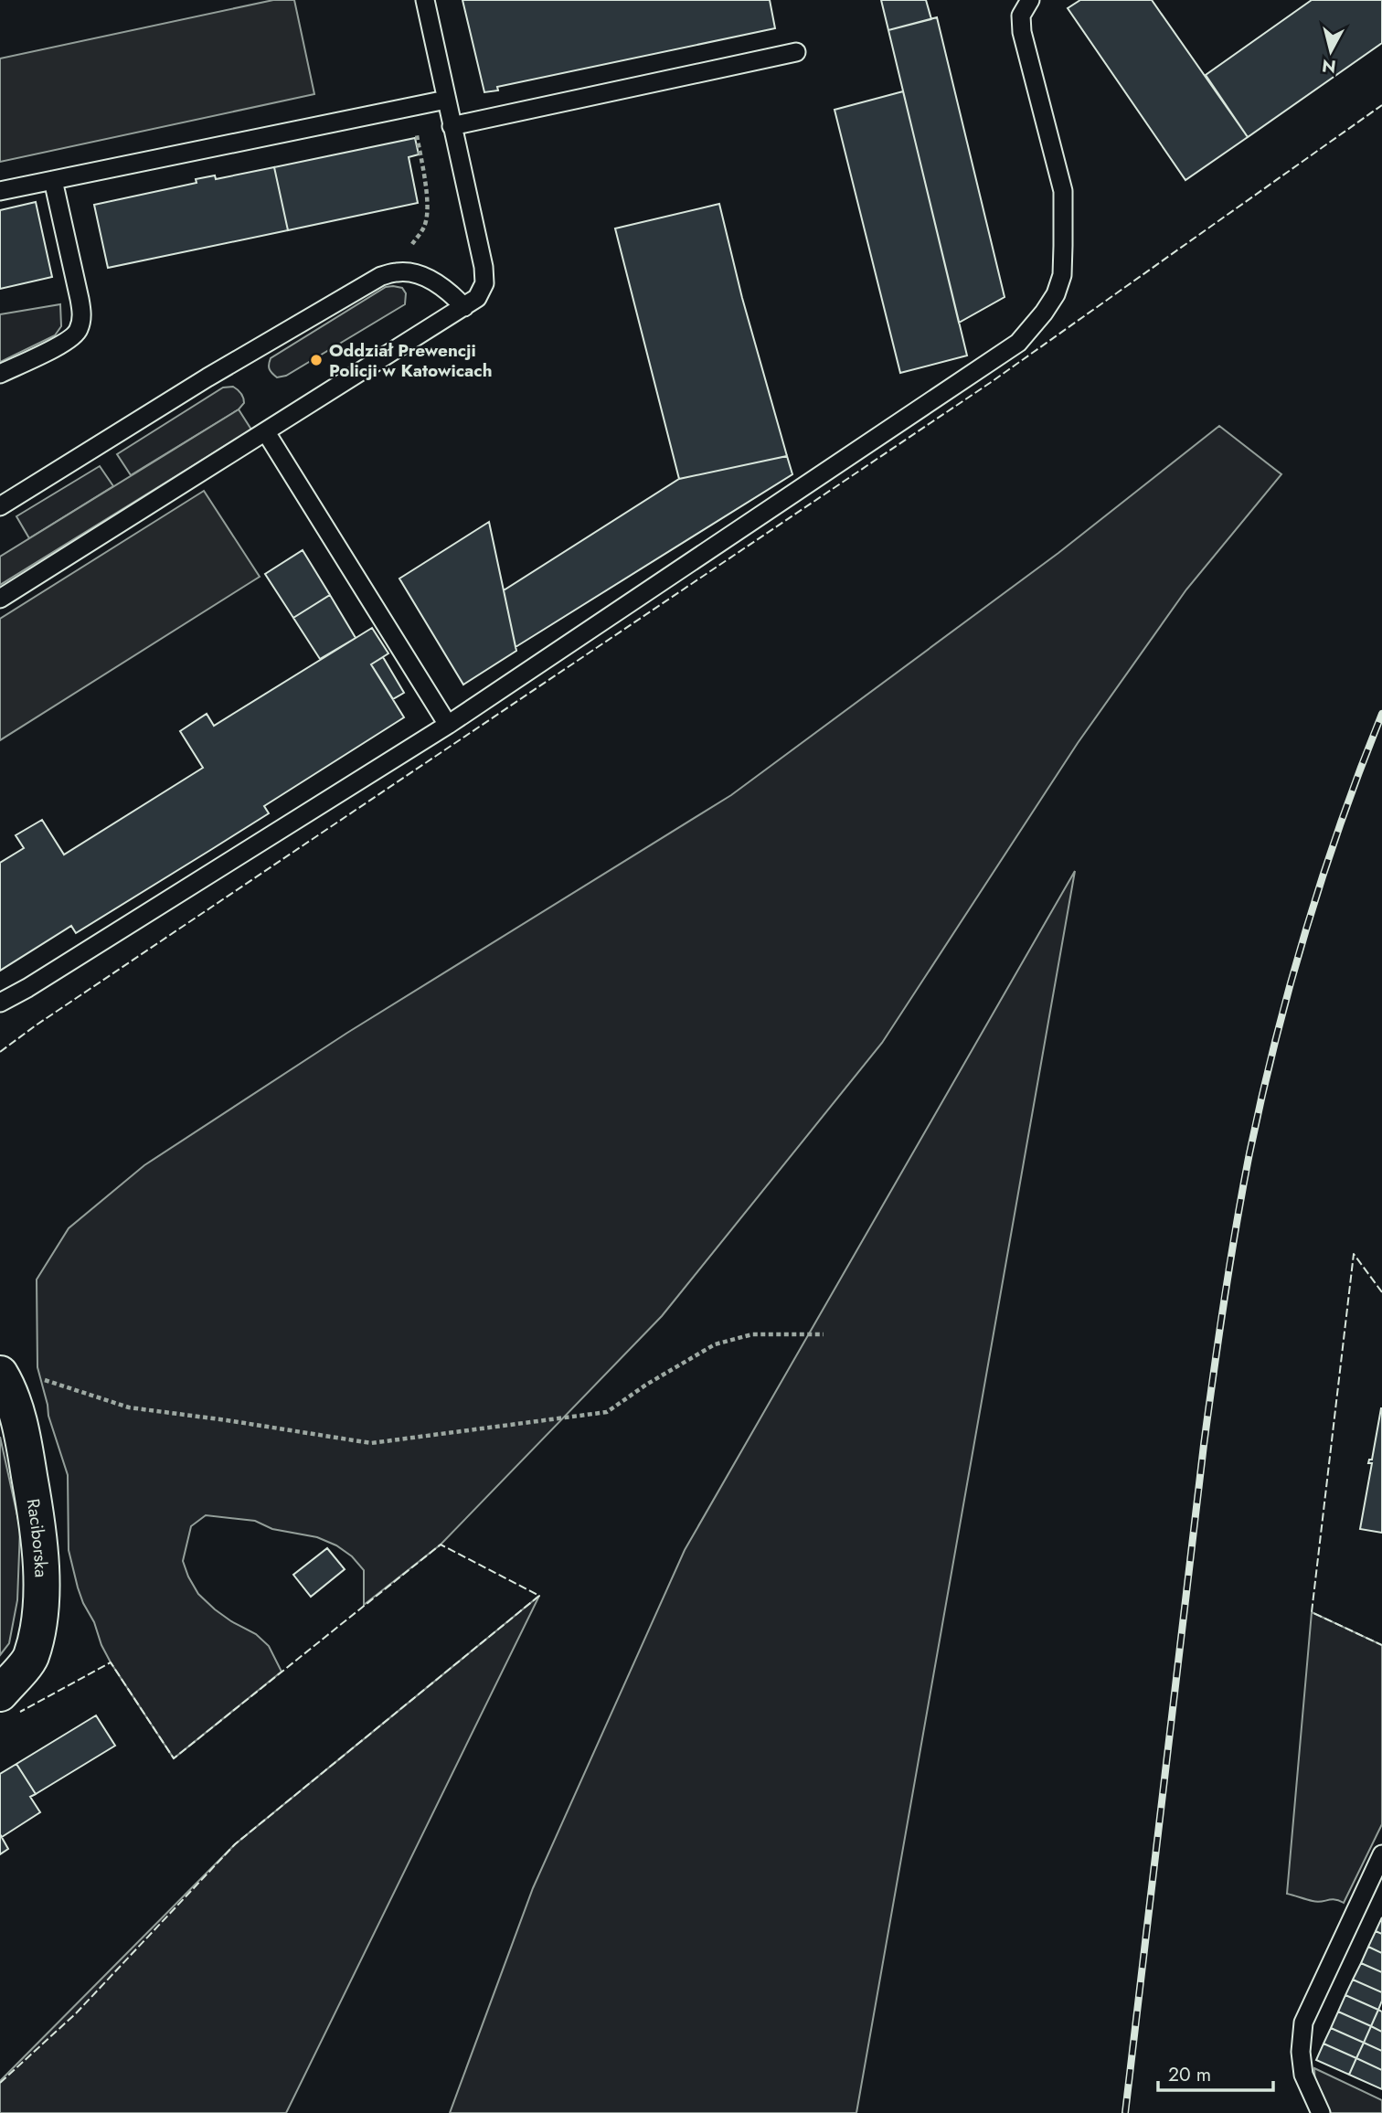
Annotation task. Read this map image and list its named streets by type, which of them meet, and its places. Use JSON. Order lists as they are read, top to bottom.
{
  "streets": {
    "street": ["Raciborska"]
  },
  "places": ["Oddział Prewencji Policji w Katowicach"],
  "scale_bar": "20 m",
  "north": "bottom"
}
